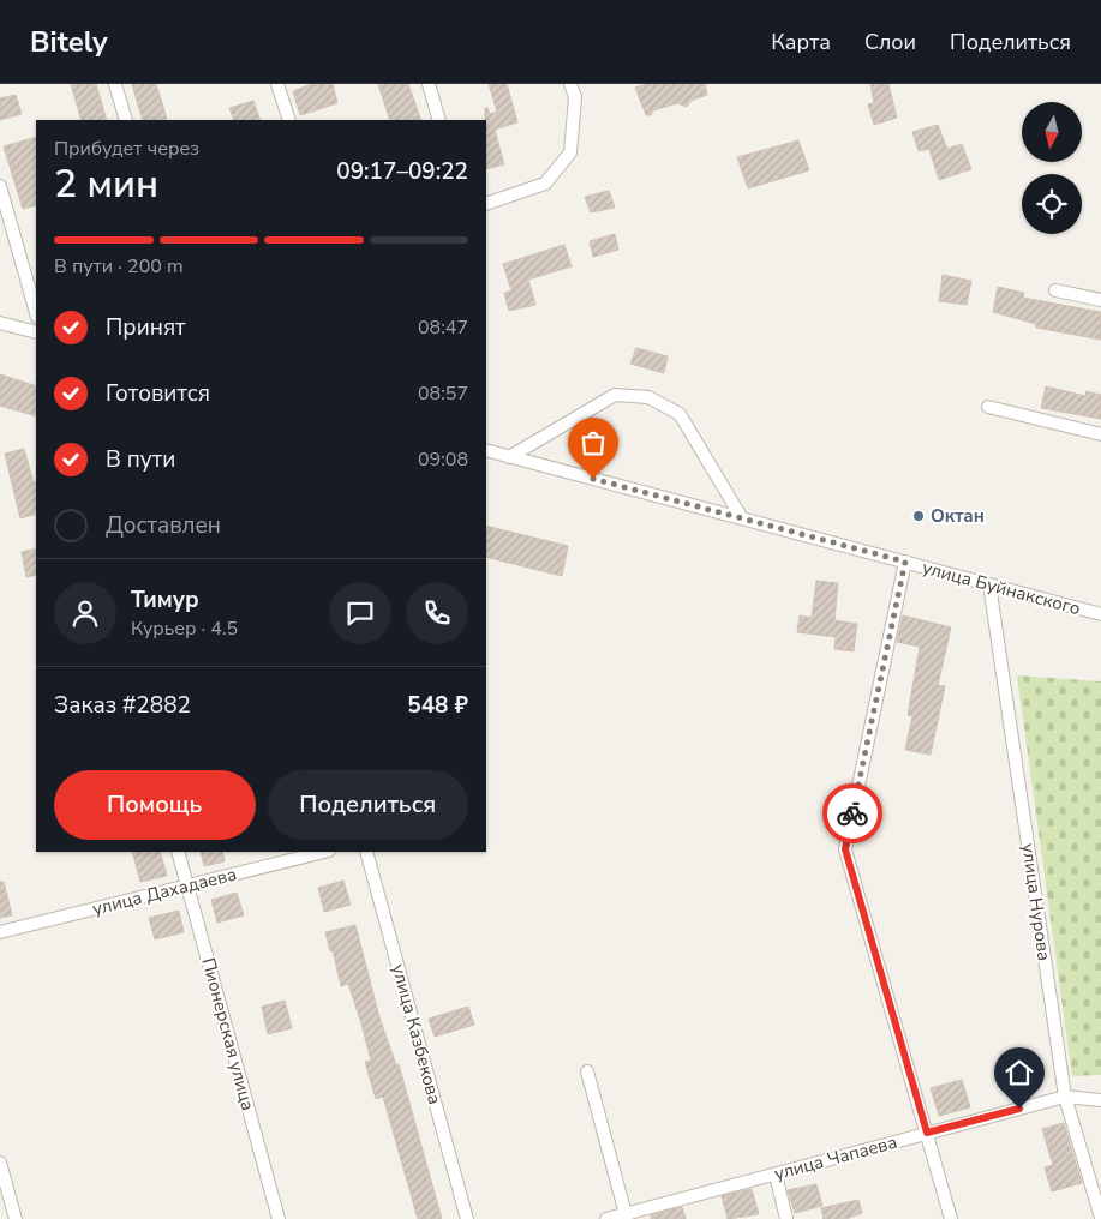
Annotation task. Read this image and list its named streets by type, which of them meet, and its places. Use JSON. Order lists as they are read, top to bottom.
{
  "streets": {
    "street": [
      "улица Буйнакского",
      "улица Дахадаева",
      "улица Нурова",
      "Пионерская улица",
      "улица Казбекова",
      "улица Чапаева"
    ]
  },
  "crossings": [
    ["улица Буйнакского", "улица Нурова"],
    ["улица Дахадаева", "Пионерская улица"],
    ["улица Нурова", "улица Чапаева"]
  ],
  "places": ["Октан"],
  "north": "bottom",
  "page": {
    "header": "Bitely",
    "nav": ["Карта", "Слои", "Поделиться"],
    "heading": ["2 мин", "Прибудет через", "09:17–09:22"],
    "panel": [
      "Тимур",
      "Курьер · 4.5",
      "Заказ #2882",
      "548 ₽"
    ],
    "bar": "В пути · 200 m",
    "list": [
      ["Принят", "08:47"],
      ["Готовится", "08:57"],
      ["В пути", "09:08"],
      "Доставлен"
    ],
    "buttons": ["Помощь", "Поделиться"]
  }
}
